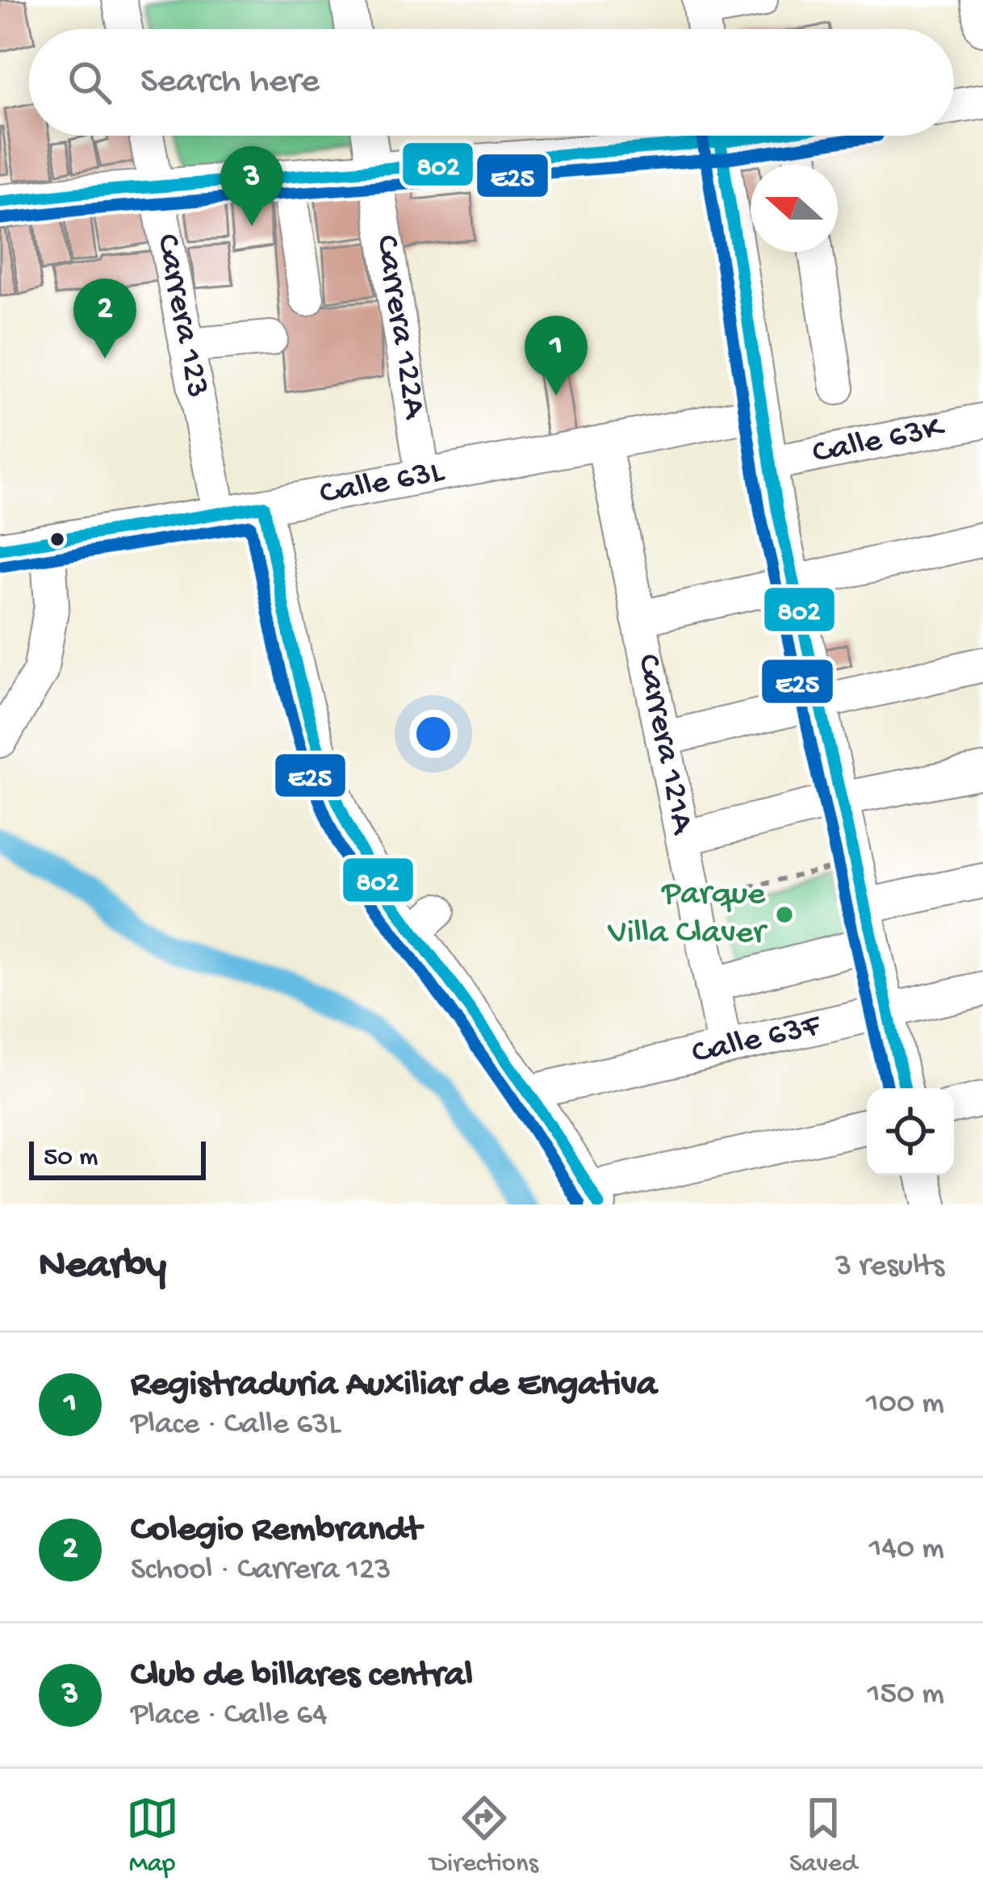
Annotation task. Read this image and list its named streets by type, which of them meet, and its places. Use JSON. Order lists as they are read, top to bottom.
{
  "streets": {
    "street": [
      "Carrera 123",
      "Carrera 122A",
      "Calle 63K",
      "Calle 63L",
      "Carrera 121A",
      "Calle 63F"
    ]
  },
  "crossings": [
    ["Carrera 123", "Calle 63L"],
    ["Carrera 122A", "Calle 63L"],
    ["Calle 63L", "Carrera 121A"],
    ["Carrera 121A", "Calle 63F"]
  ],
  "places": ["Parque Villa Claver"],
  "lines": ["transit line 802", "transit line E25"],
  "scale_bar": "50 m",
  "north": "left",
  "page": {
    "search": "Search here",
    "pins": ["3", "2", "1"],
    "scale": "50 m",
    "heading": ["Nearby", "3 results"],
    "list": [
      {
        "mark": "1",
        "name": "Registraduria Auxiliar de Engativa",
        "note": "Place · Calle 63L",
        "value": "100 m"
      },
      {
        "mark": "2",
        "name": "Colegio Rembrandt",
        "note": "School · Carrera 123",
        "value": "140 m"
      },
      {
        "mark": "3",
        "name": "Club de billares central",
        "note": "Place · Calle 64",
        "value": "150 m"
      }
    ],
    "nav": ["Map", "Directions", "Saved"]
  }
}
